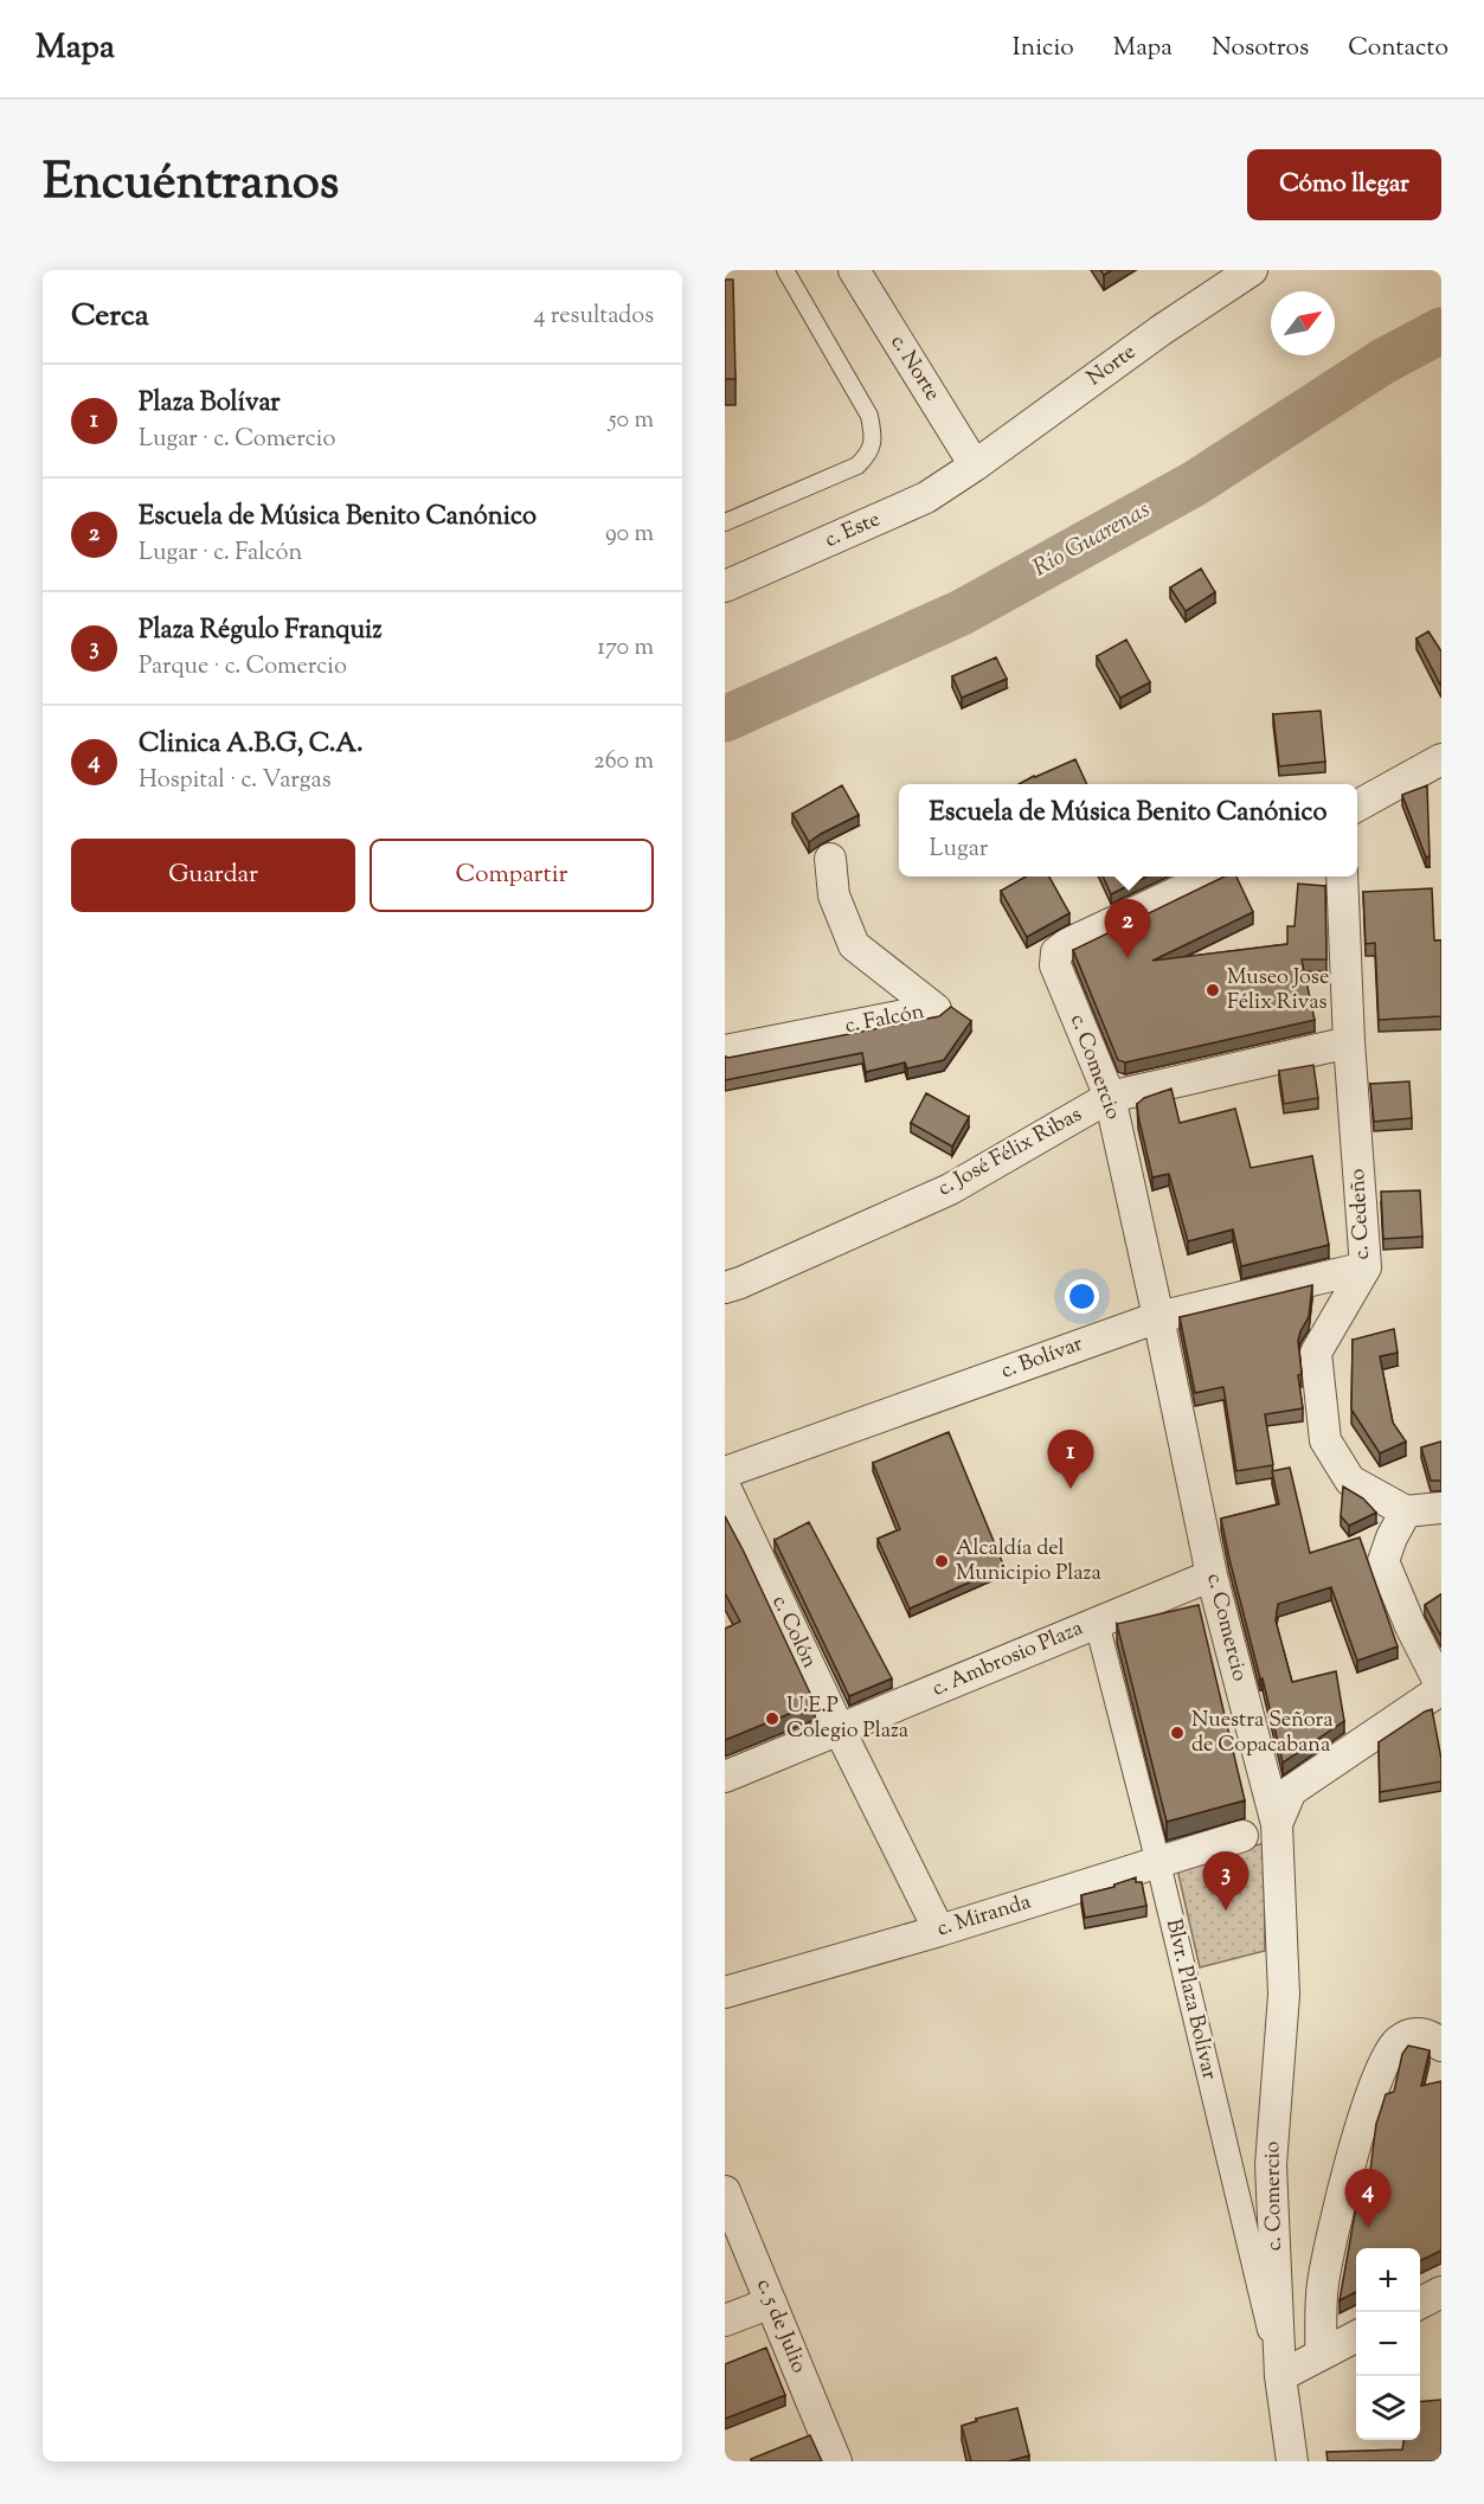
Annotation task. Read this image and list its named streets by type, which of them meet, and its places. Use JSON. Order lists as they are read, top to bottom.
{
  "streets": {
    "street": [
      "Norte",
      "c. Norte",
      "c. Este",
      "c. Falcón",
      "c. Comercio",
      "c. José Félix Ribas",
      "c. Cedeño",
      "c. Bolívar",
      "c. Colón",
      "c. Ambrosio Plaza",
      "c. Miranda",
      "Blvr. Plaza Bolívar",
      "c. 5 de Julio"
    ]
  },
  "crossings": [
    ["Norte", "c. Norte"],
    ["Norte", "c. Este"],
    ["c. Norte", "c. Este"],
    ["c. Comercio", "c. José Félix Ribas"],
    ["c. Comercio", "c. Bolívar"],
    ["c. Comercio", "c. Ambrosio Plaza"],
    ["c. Comercio", "Blvr. Plaza Bolívar"],
    ["c. José Félix Ribas", "c. Cedeño"],
    ["c. Cedeño", "c. Bolívar"],
    ["c. Colón", "c. Ambrosio Plaza"],
    ["c. Colón", "c. Miranda"],
    ["c. Ambrosio Plaza", "Blvr. Plaza Bolívar"],
    ["c. Miranda", "Blvr. Plaza Bolívar"]
  ],
  "water": ["Río Guarenas"],
  "places": [
    "Museo Jose Félix Rivas",
    "Alcaldía del Municipio Plaza",
    "U.E.P Colegio Plaza",
    "Nuestra Señora de Copacabana"
  ],
  "north": "top right",
  "page": {
    "header": "Mapa",
    "nav": [
      "Inicio",
      "Mapa",
      "Nosotros",
      "Contacto"
    ],
    "title": "Encuéntranos",
    "buttons": [
      "Cómo llegar",
      ["Guardar", "Compartir"]
    ],
    "heading": ["Cerca", "4 resultados"],
    "list": [
      {
        "mark": "1",
        "name": "Plaza Bolívar",
        "note": "Lugar · c. Comercio",
        "value": "50 m"
      },
      {
        "mark": "2",
        "name": "Escuela de Música Benito Canónico",
        "note": "Lugar · c. Falcón",
        "value": "90 m"
      },
      {
        "mark": "3",
        "name": "Plaza Régulo Franquiz",
        "note": "Parque · c. Comercio",
        "value": "170 m"
      },
      {
        "mark": "4",
        "name": "Clinica A.B.G, C.A.",
        "note": "Hospital · c. Vargas",
        "value": "260 m"
      }
    ],
    "popup": ["Escuela de Música Benito Canónico", "Lugar"],
    "pins": [
      "2",
      "1",
      "3",
      "4"
    ],
    "map_buttons": ["+", "−"]
  }
}
